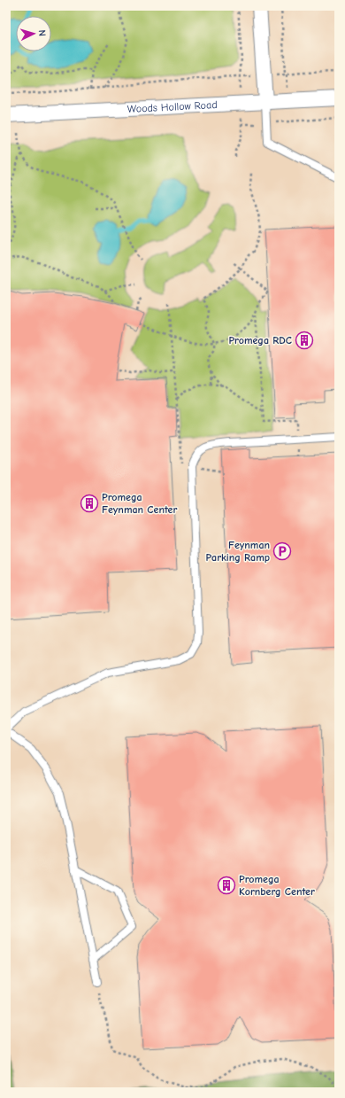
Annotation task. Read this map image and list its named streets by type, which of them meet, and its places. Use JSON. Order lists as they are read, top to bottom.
{
  "streets": {
    "street": ["Woods Hollow Road"]
  },
  "places": {
    "building": ["Promega RDC", "Promega Feynman Center", "Promega Kornberg Center"],
    "parking": ["Feynman Parking Ramp"]
  },
  "north": "right"
}
